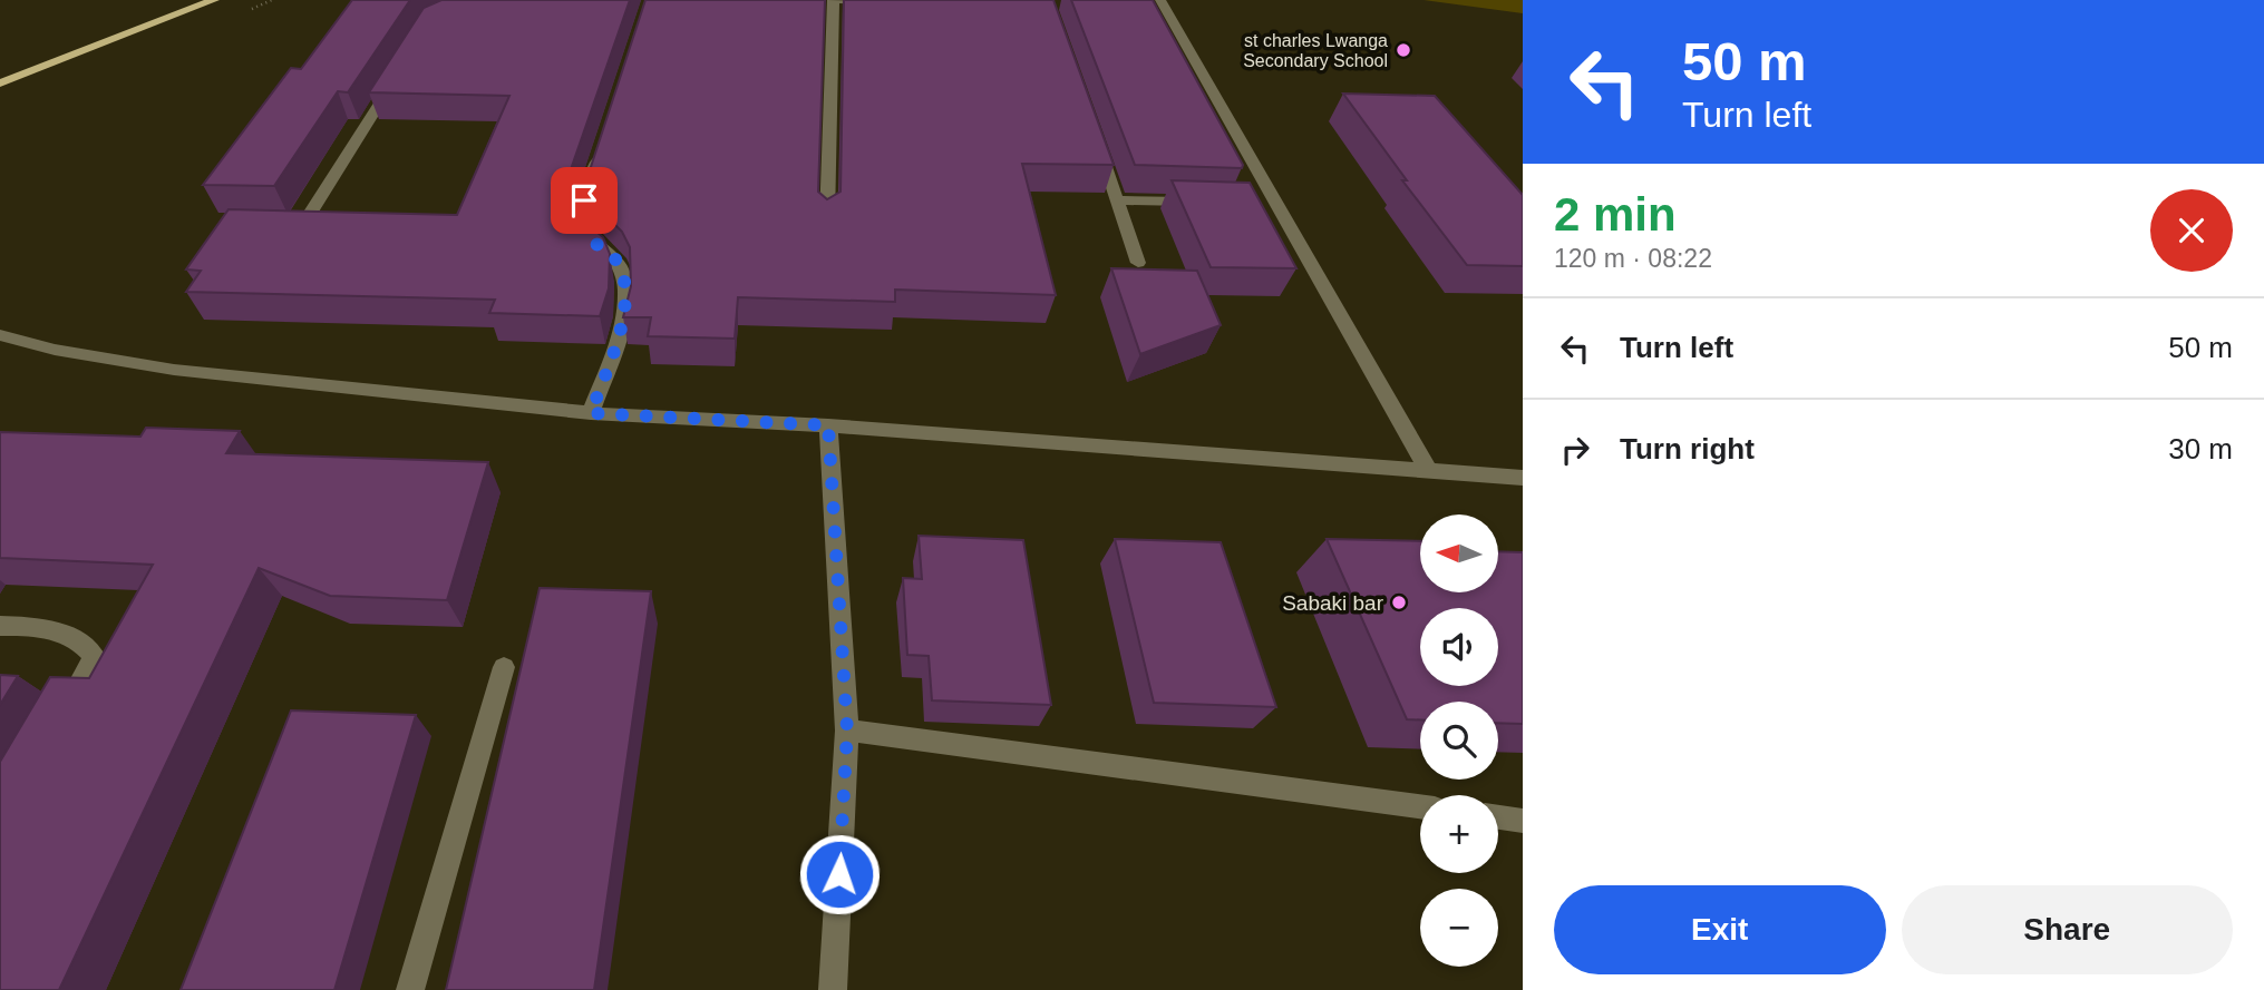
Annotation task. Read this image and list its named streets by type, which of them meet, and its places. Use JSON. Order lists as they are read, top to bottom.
{
  "places": ["st charles Lwanga Secondary School", "Sabaki bar"],
  "north": "left",
  "page": {
    "turn": ["50 m", "Turn left"],
    "heading": ["2 min", "120 m · 08:22"],
    "list": [
      {
        "name": "Turn left",
        "value": "50 m"
      },
      {
        "name": "Turn right",
        "value": "30 m"
      }
    ],
    "map_buttons": ["+", "−"],
    "buttons": ["Exit", "Share"]
  }
}
